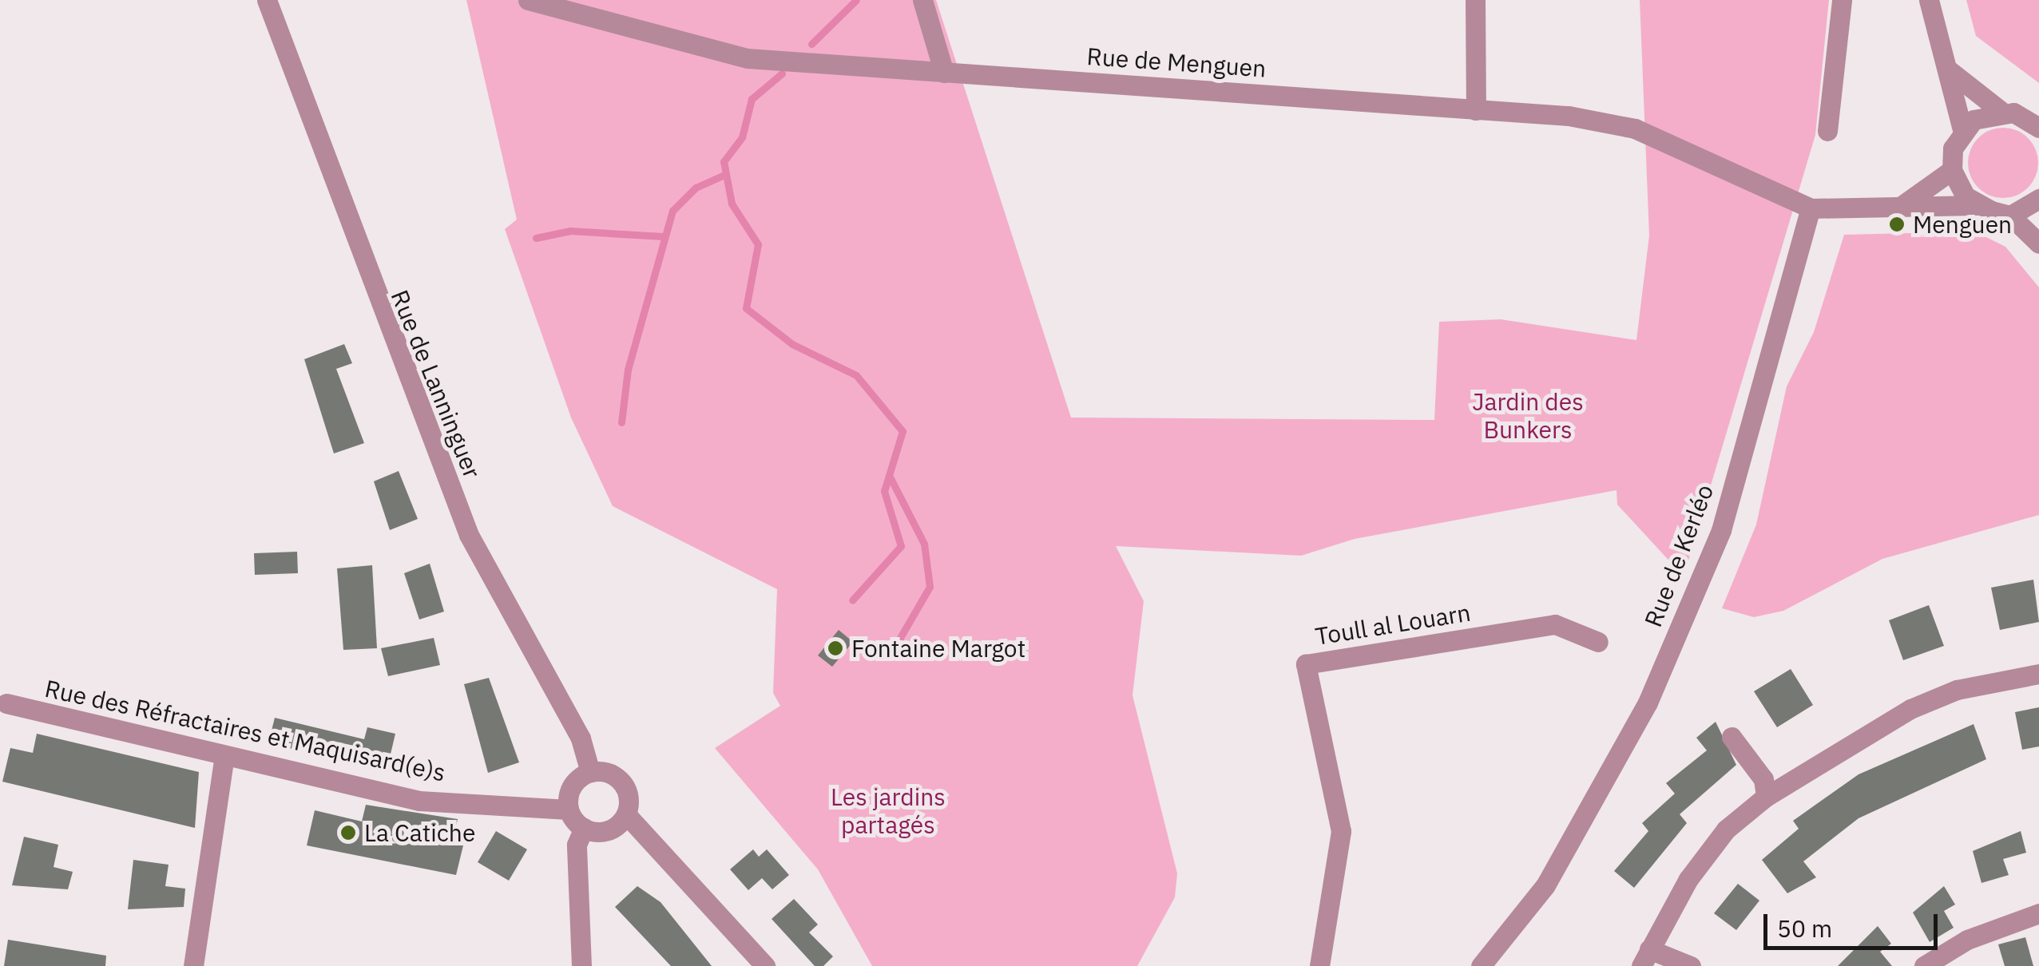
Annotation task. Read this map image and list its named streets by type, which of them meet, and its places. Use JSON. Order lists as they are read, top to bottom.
{
  "streets": {
    "street": [
      "Rue de Menguen",
      "Rue de Lanninguer",
      "Rue de Kerléo",
      "Toull al Louarn",
      "Rue des Réfractaires et Maquisard(e)s"
    ]
  },
  "crossings": [
    ["Rue de Menguen", "Rue de Kerléo"],
    ["Rue de Lanninguer", "Rue des Réfractaires et Maquisard(e)s"]
  ],
  "parks": ["Jardin des Bunkers", "Les jardins partagés"],
  "places": ["Menguen", "Fontaine Margot", "La Catiche"],
  "scale_bar": "50 m"
}
